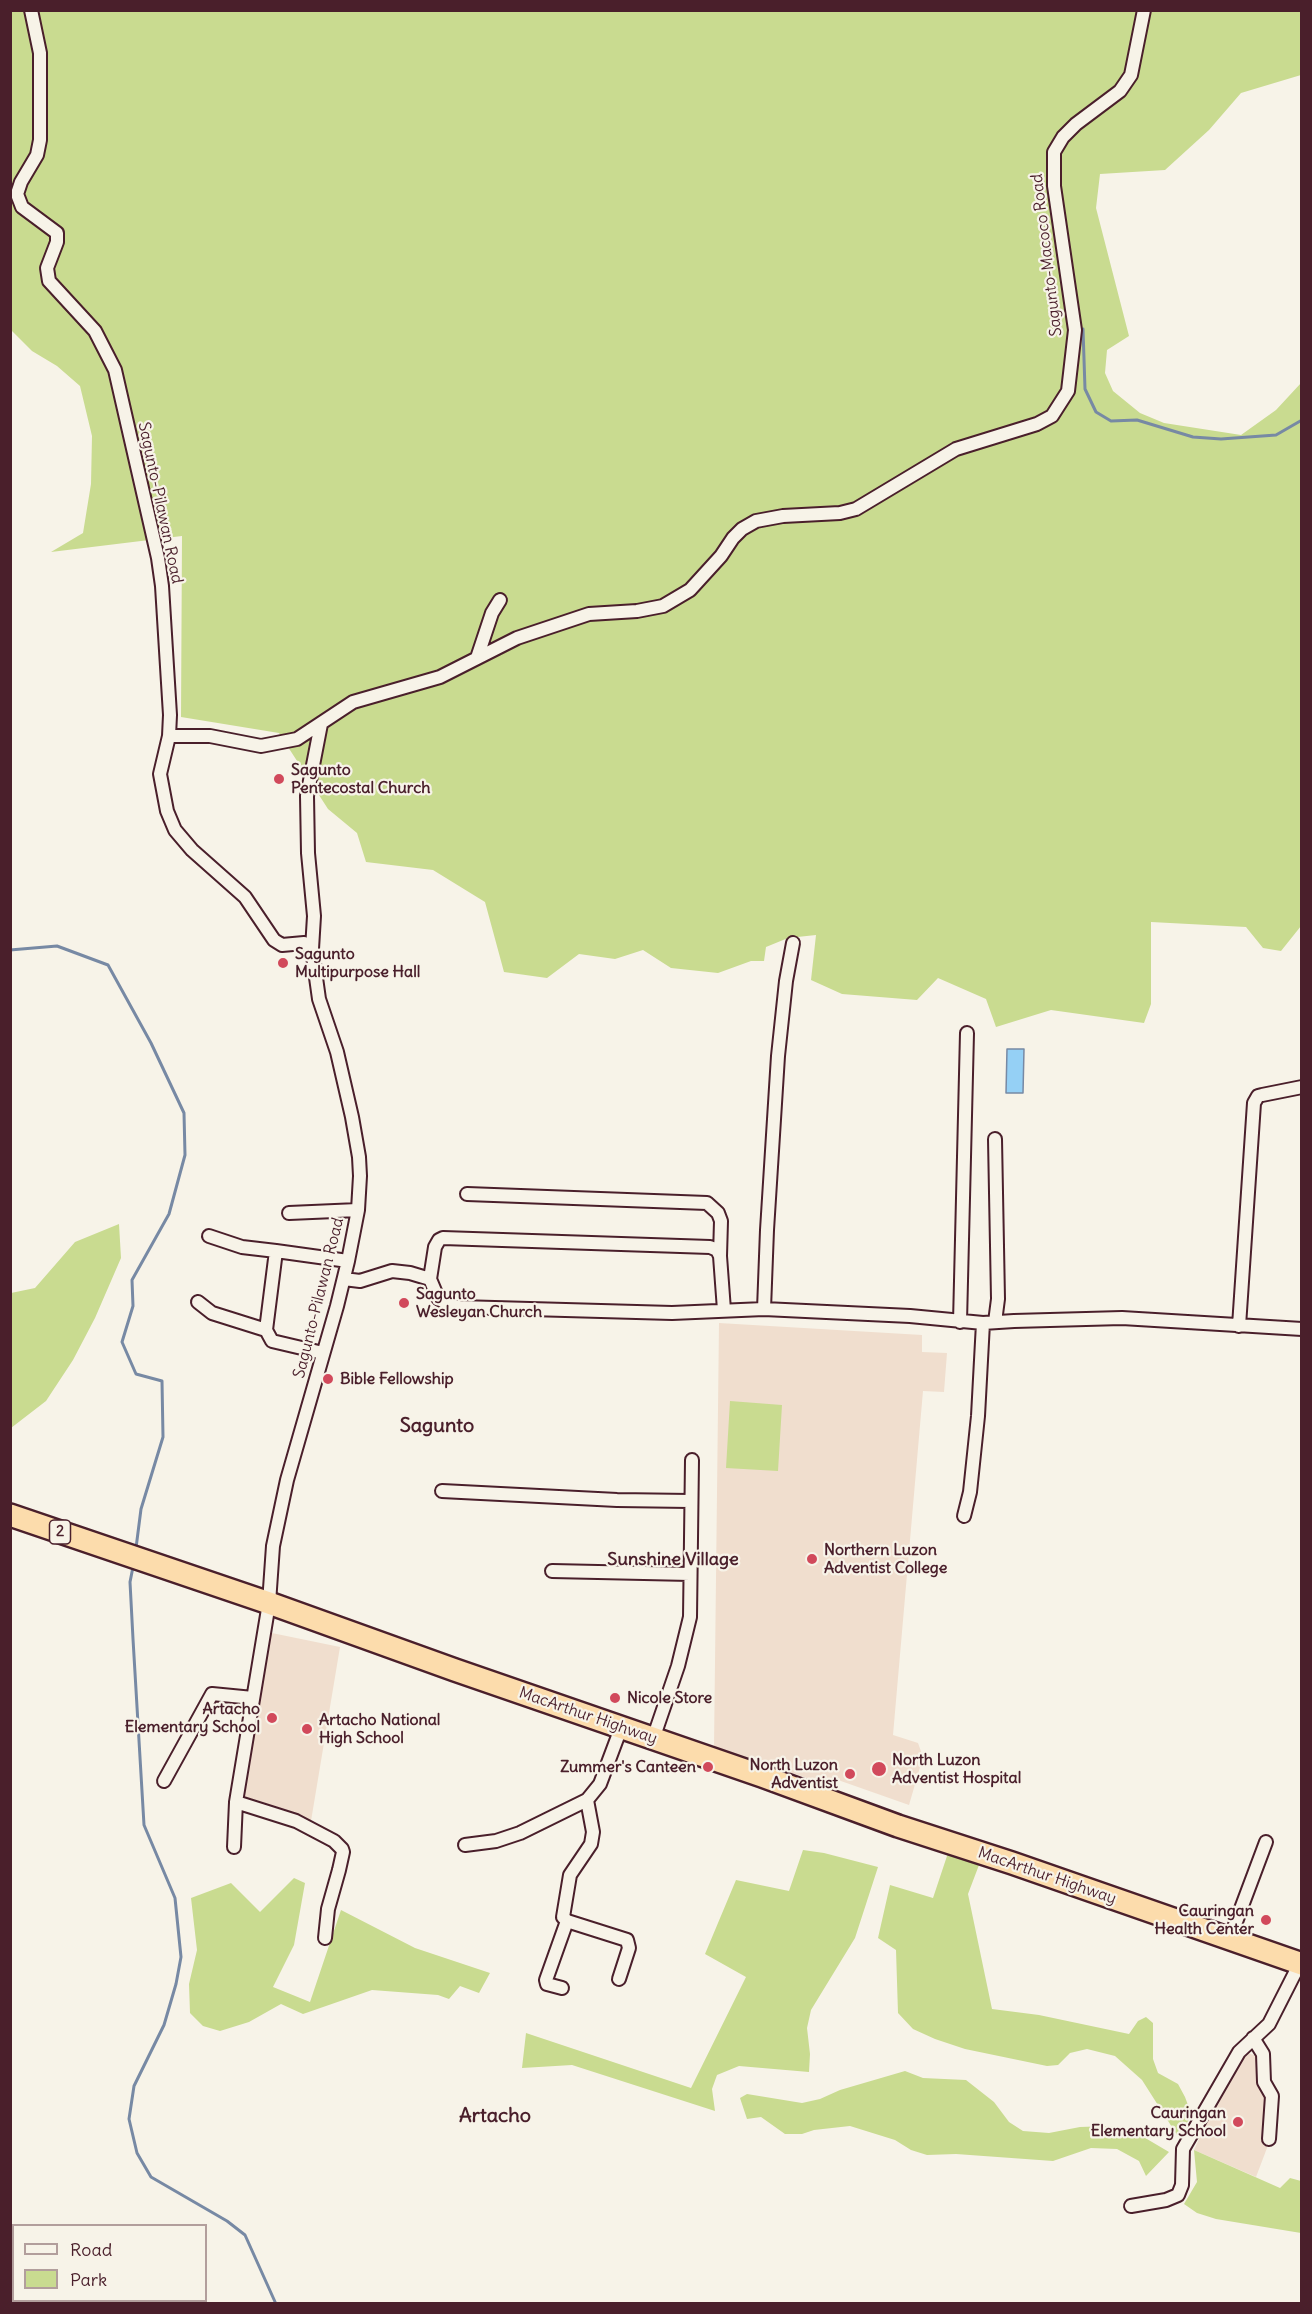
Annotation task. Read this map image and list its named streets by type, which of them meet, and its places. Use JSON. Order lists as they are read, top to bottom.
{
  "streets": {
    "highway": ["2", "MacArthur Highway"],
    "street": ["Sagunto-Macoco Road", "Sagunto-Pilawan Road"]
  },
  "crossings": [
    ["Sagunto-Macoco Road", "Sagunto-Pilawan Road"],
    ["Sagunto-Pilawan Road", "MacArthur Highway"]
  ],
  "districts": ["Sagunto", "Sunshine Village", "Artacho"],
  "places": [
    "Sagunto Pentecostal Church",
    "Sagunto Multipurpose Hall",
    "Sagunto Wesleyan Church",
    "Bible Fellowship",
    "Northern Luzon Adventist College",
    "Nicole Store",
    "Artacho Elementary School",
    "Artacho National High School",
    "Zummer's Canteen",
    "North Luzon Adventist Hospital",
    "North Luzon Adventist",
    "Cauringan Health Center",
    "Cauringan Elementary School"
  ],
  "legend": ["Road", "Park"]
}
